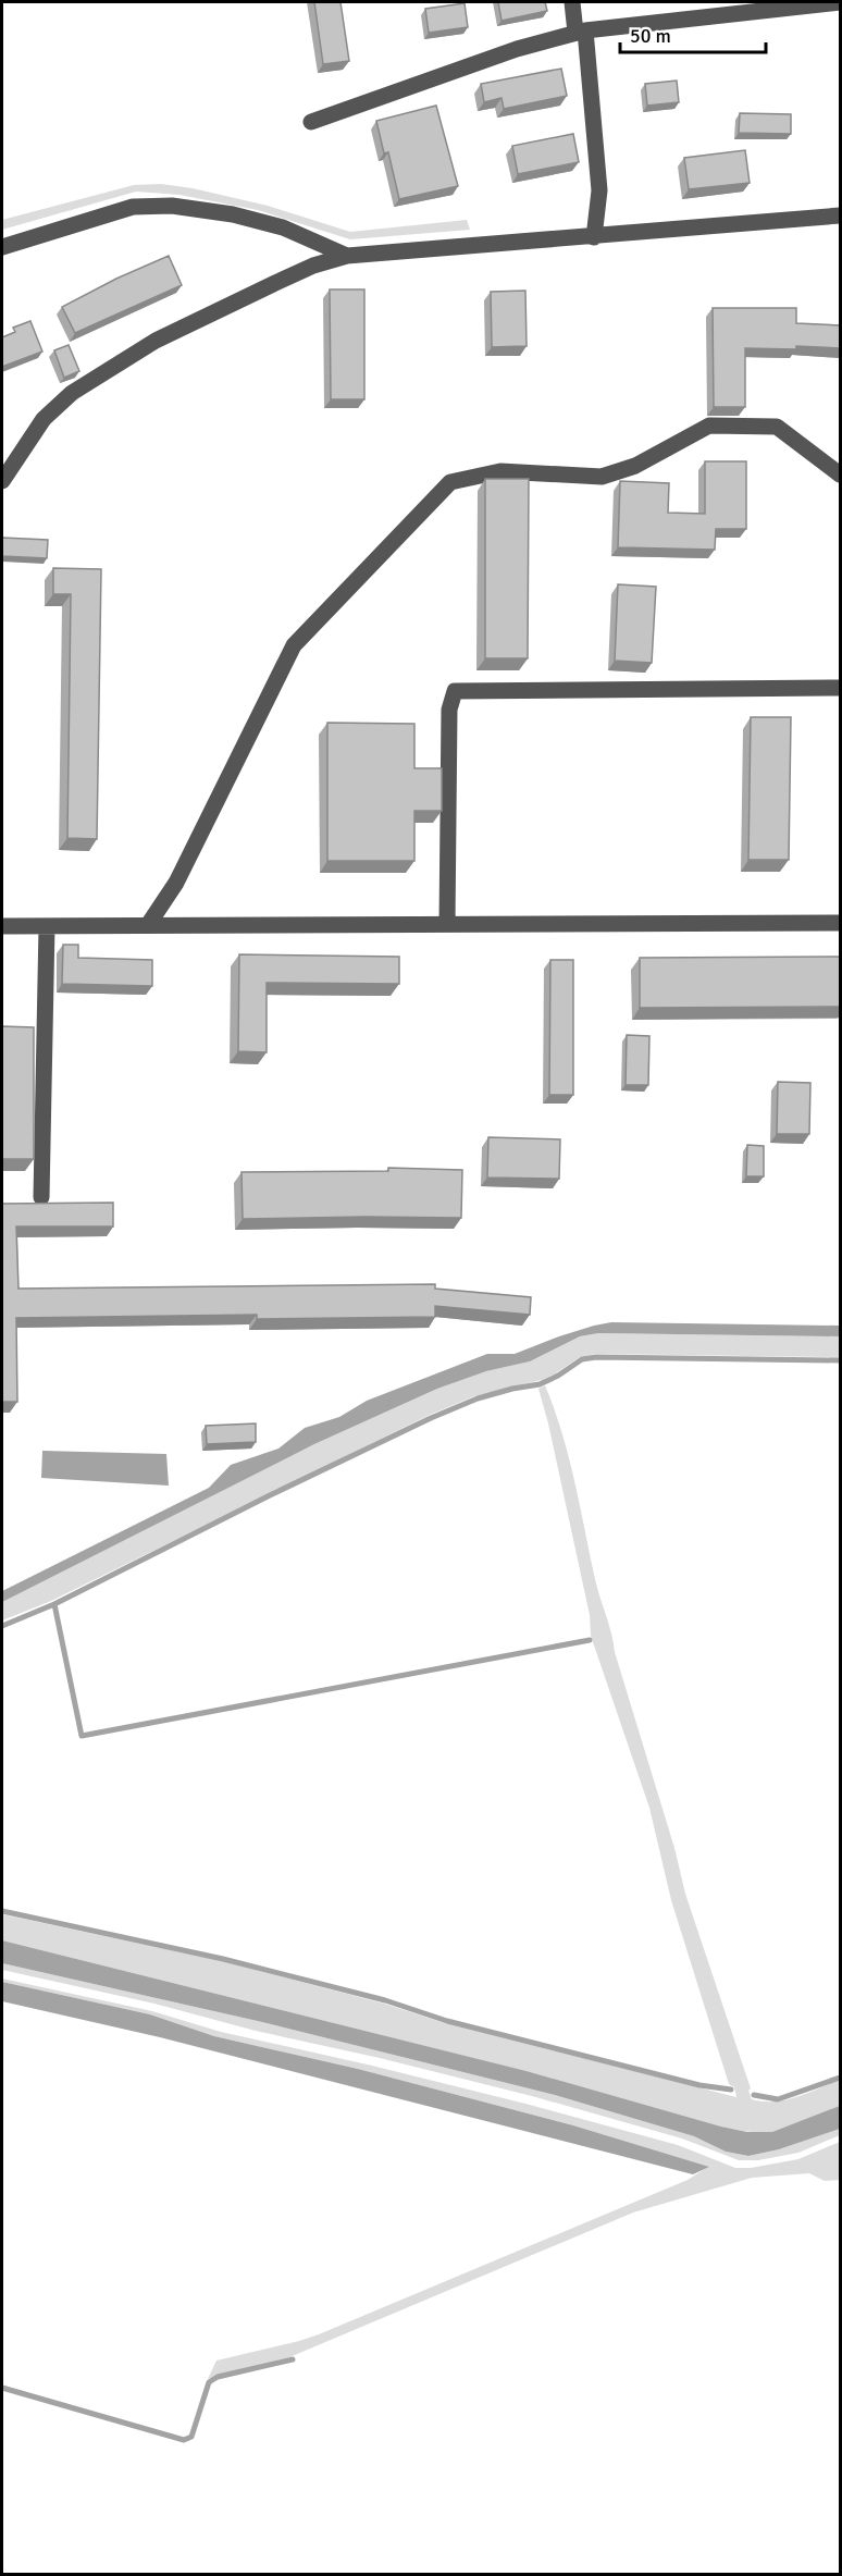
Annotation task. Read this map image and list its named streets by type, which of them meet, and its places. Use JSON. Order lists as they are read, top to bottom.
{
  "scale_bar": "50 m"
}
